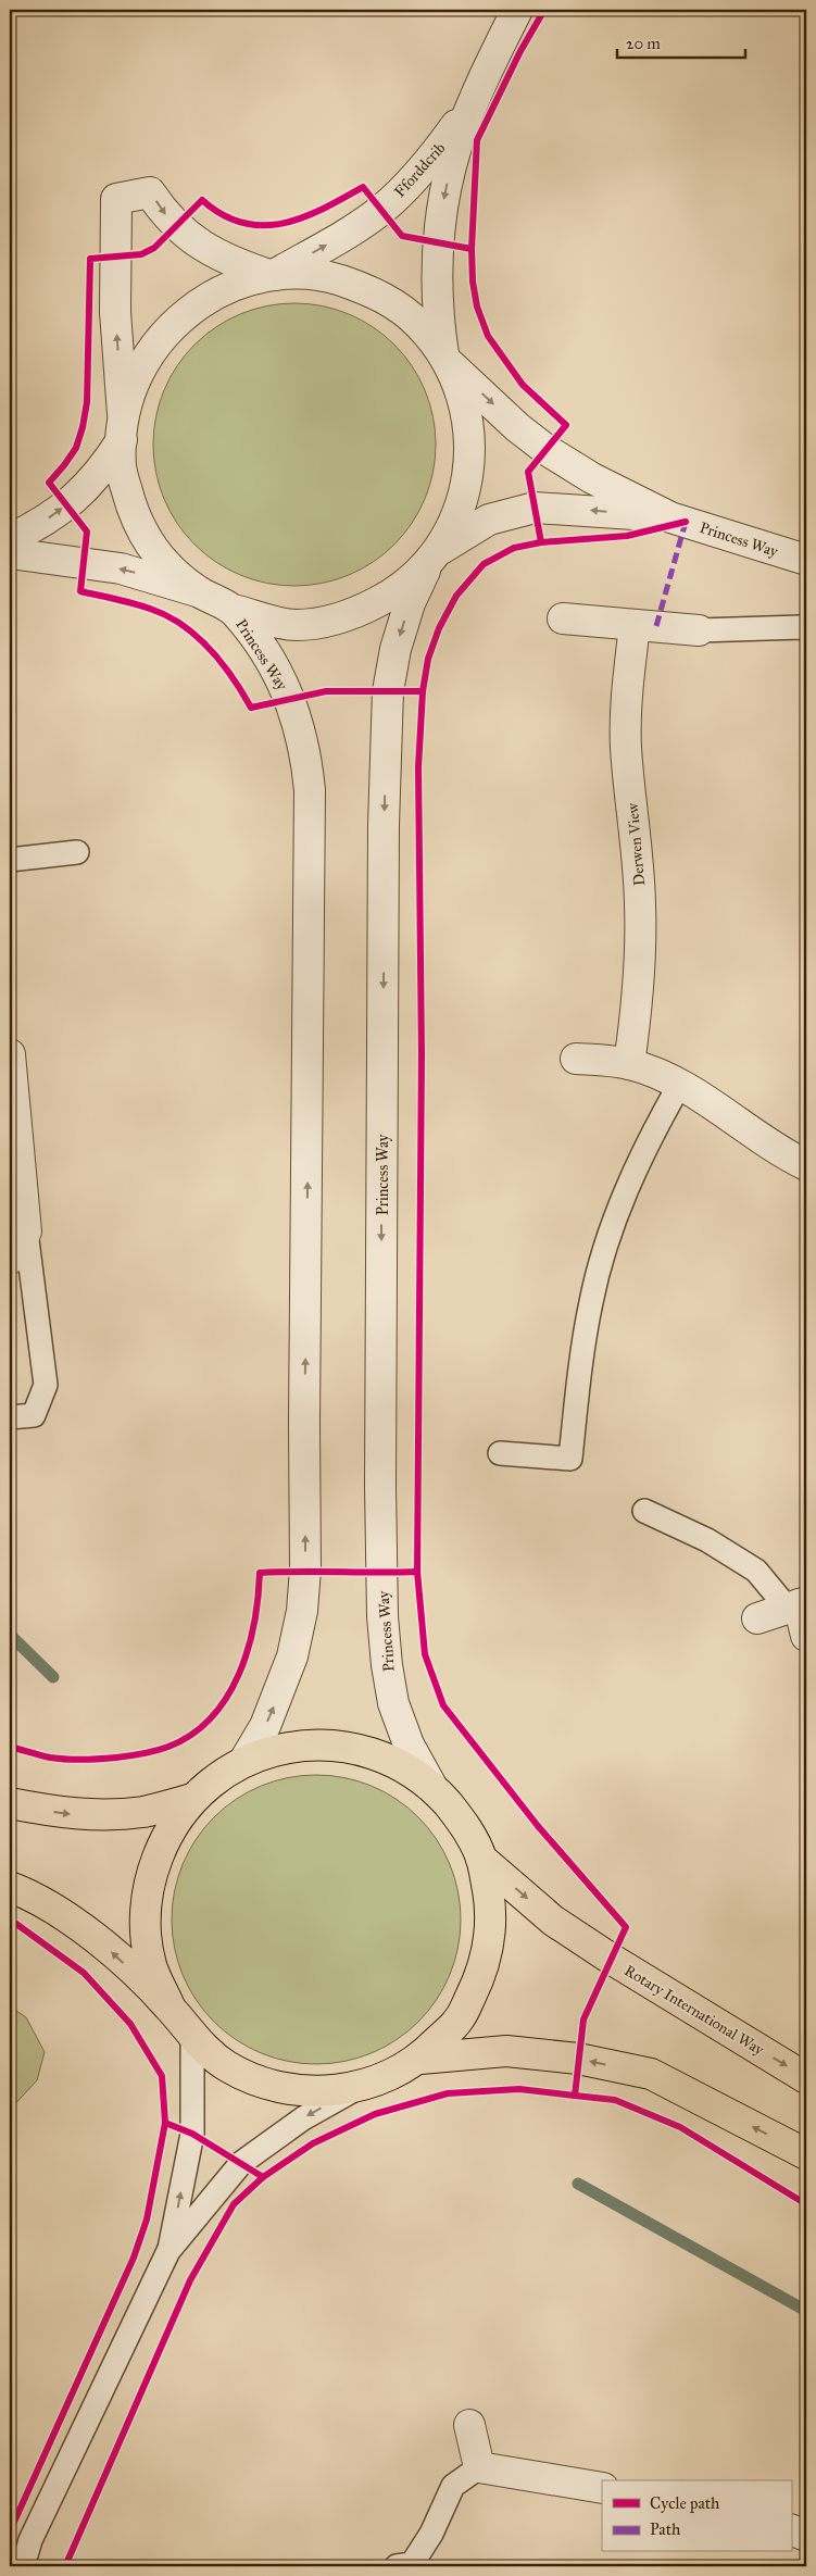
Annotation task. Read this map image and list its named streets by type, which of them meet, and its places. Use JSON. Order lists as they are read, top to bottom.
{
  "streets": {
    "main road": ["Rotary International Way"],
    "street": ["Fforddcrib", "Princess Way", "Derwen View"]
  },
  "crossings": [
    ["Fforddcrib", "Princess Way"]
  ],
  "legend": ["Cycle path", "Path"],
  "scale_bar": "20 m"
}
